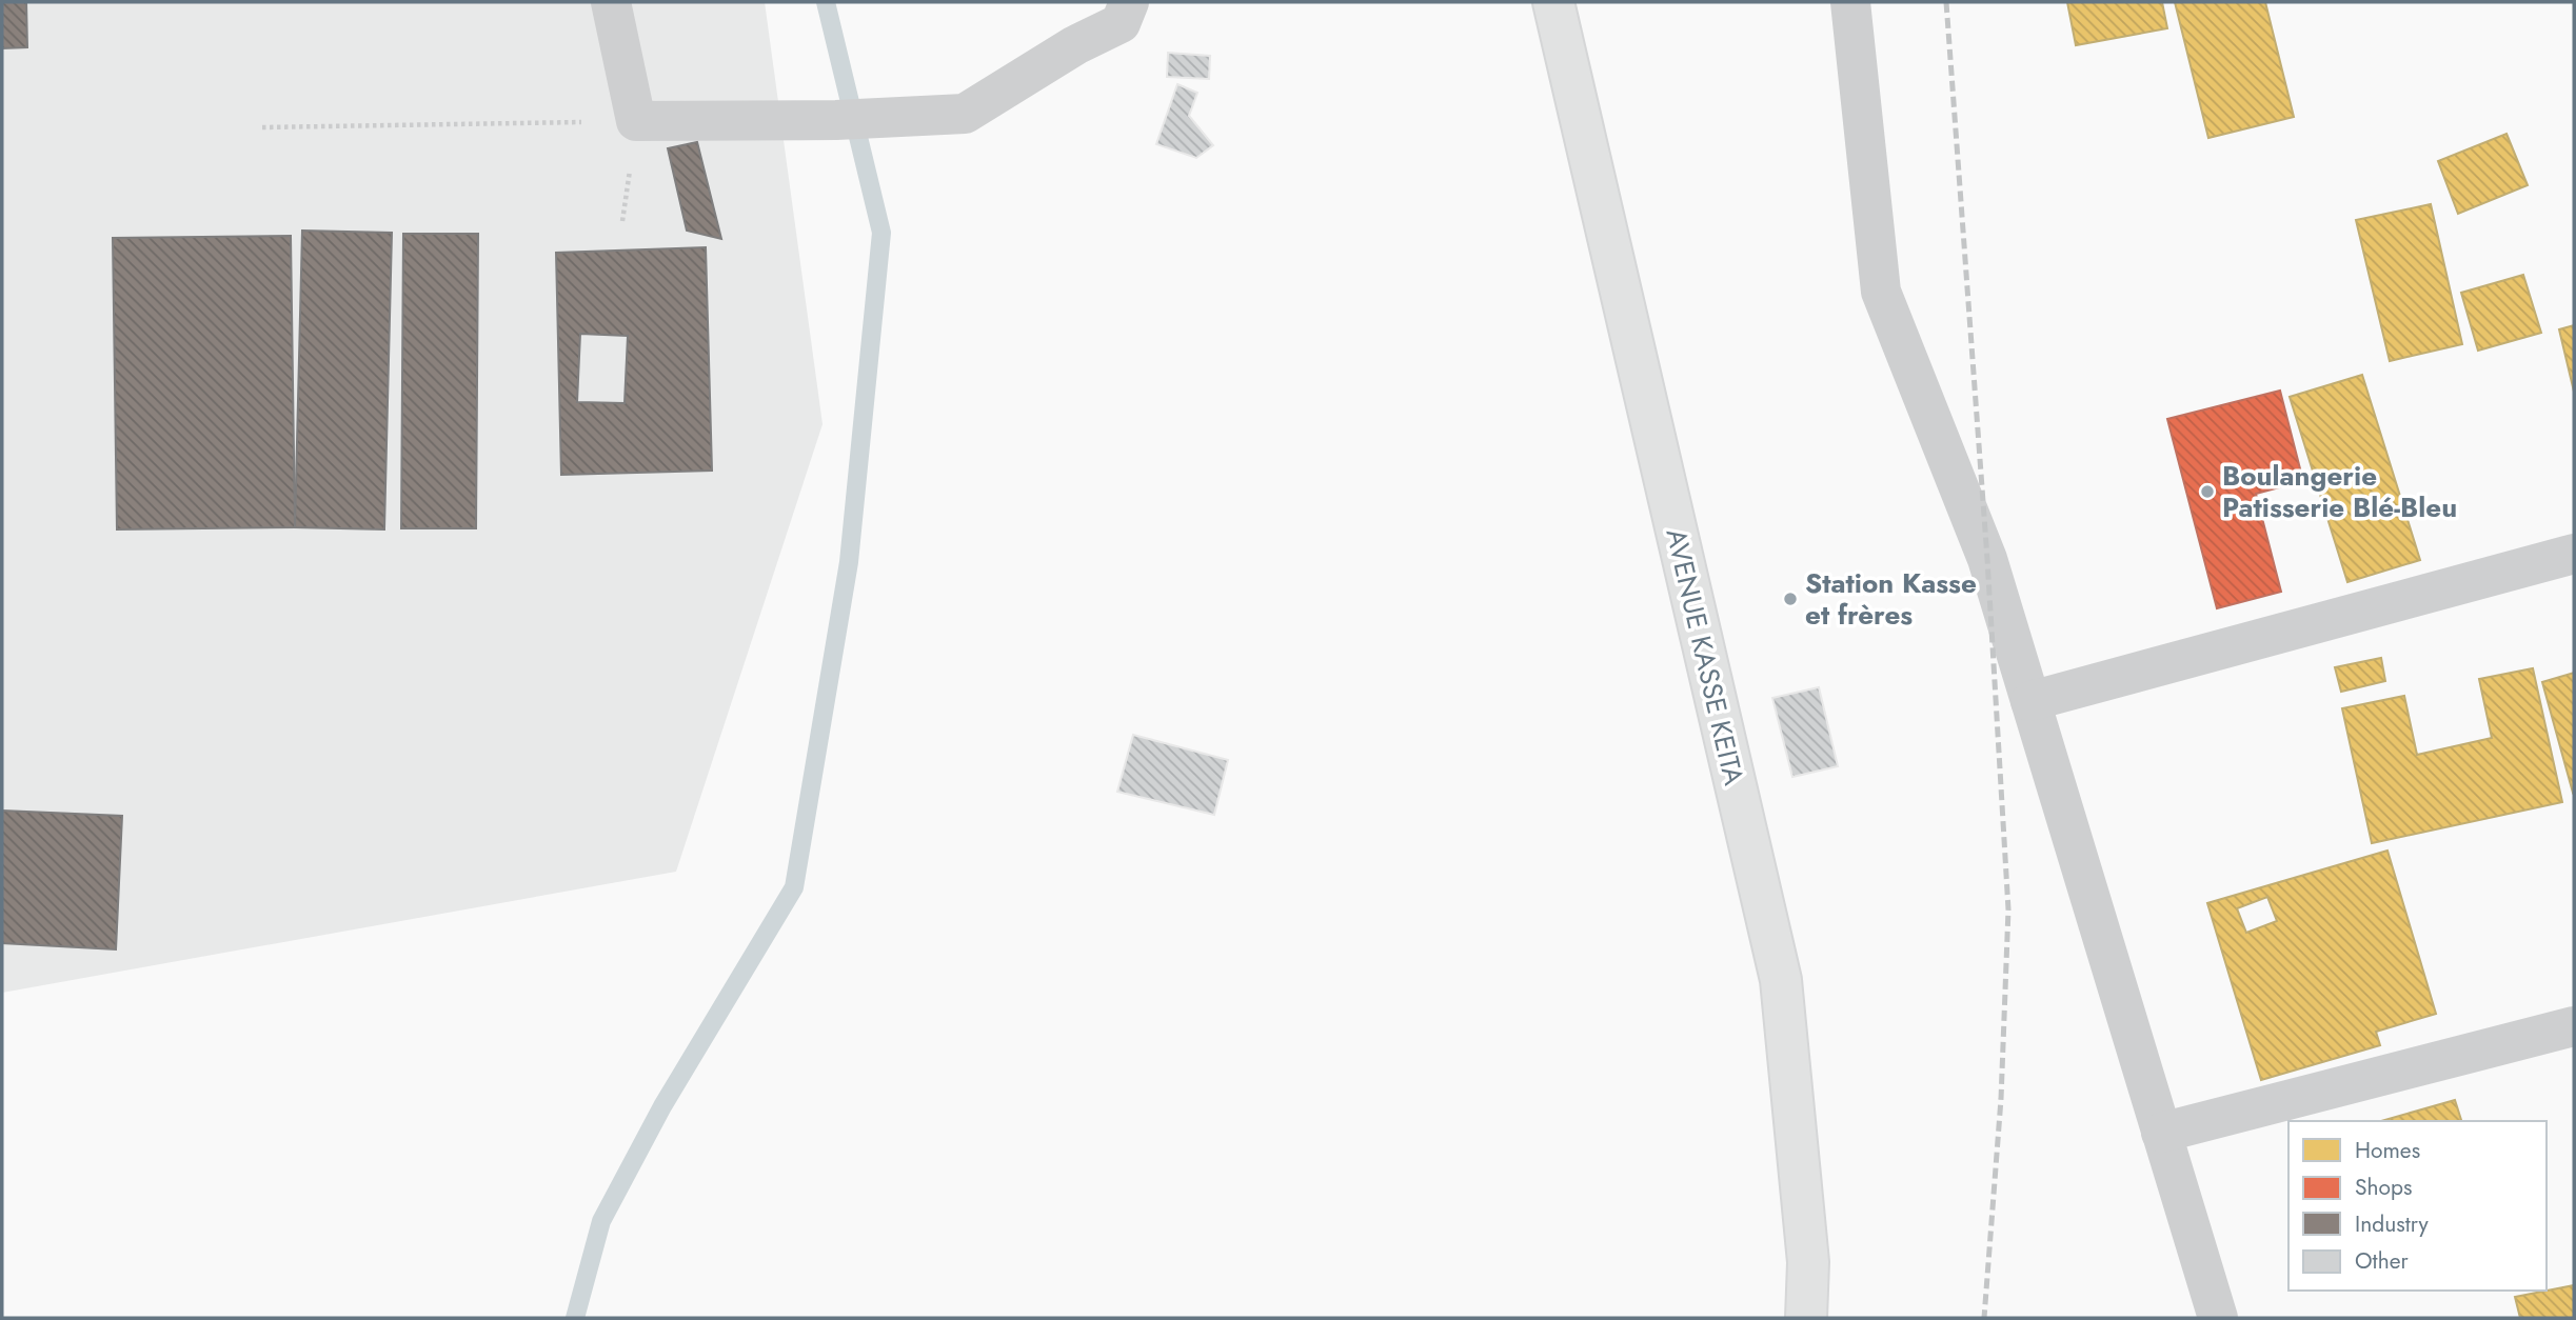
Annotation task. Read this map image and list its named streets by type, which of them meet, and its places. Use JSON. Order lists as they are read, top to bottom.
{
  "streets": {
    "main road": ["AVENUE KASSE KEITA"]
  },
  "places": ["Boulangerie Patisserie Blé-Bleu", "Station Kasse et frères"],
  "legend": [
    "Homes",
    "Shops",
    "Industry",
    "Other"
  ]
}
